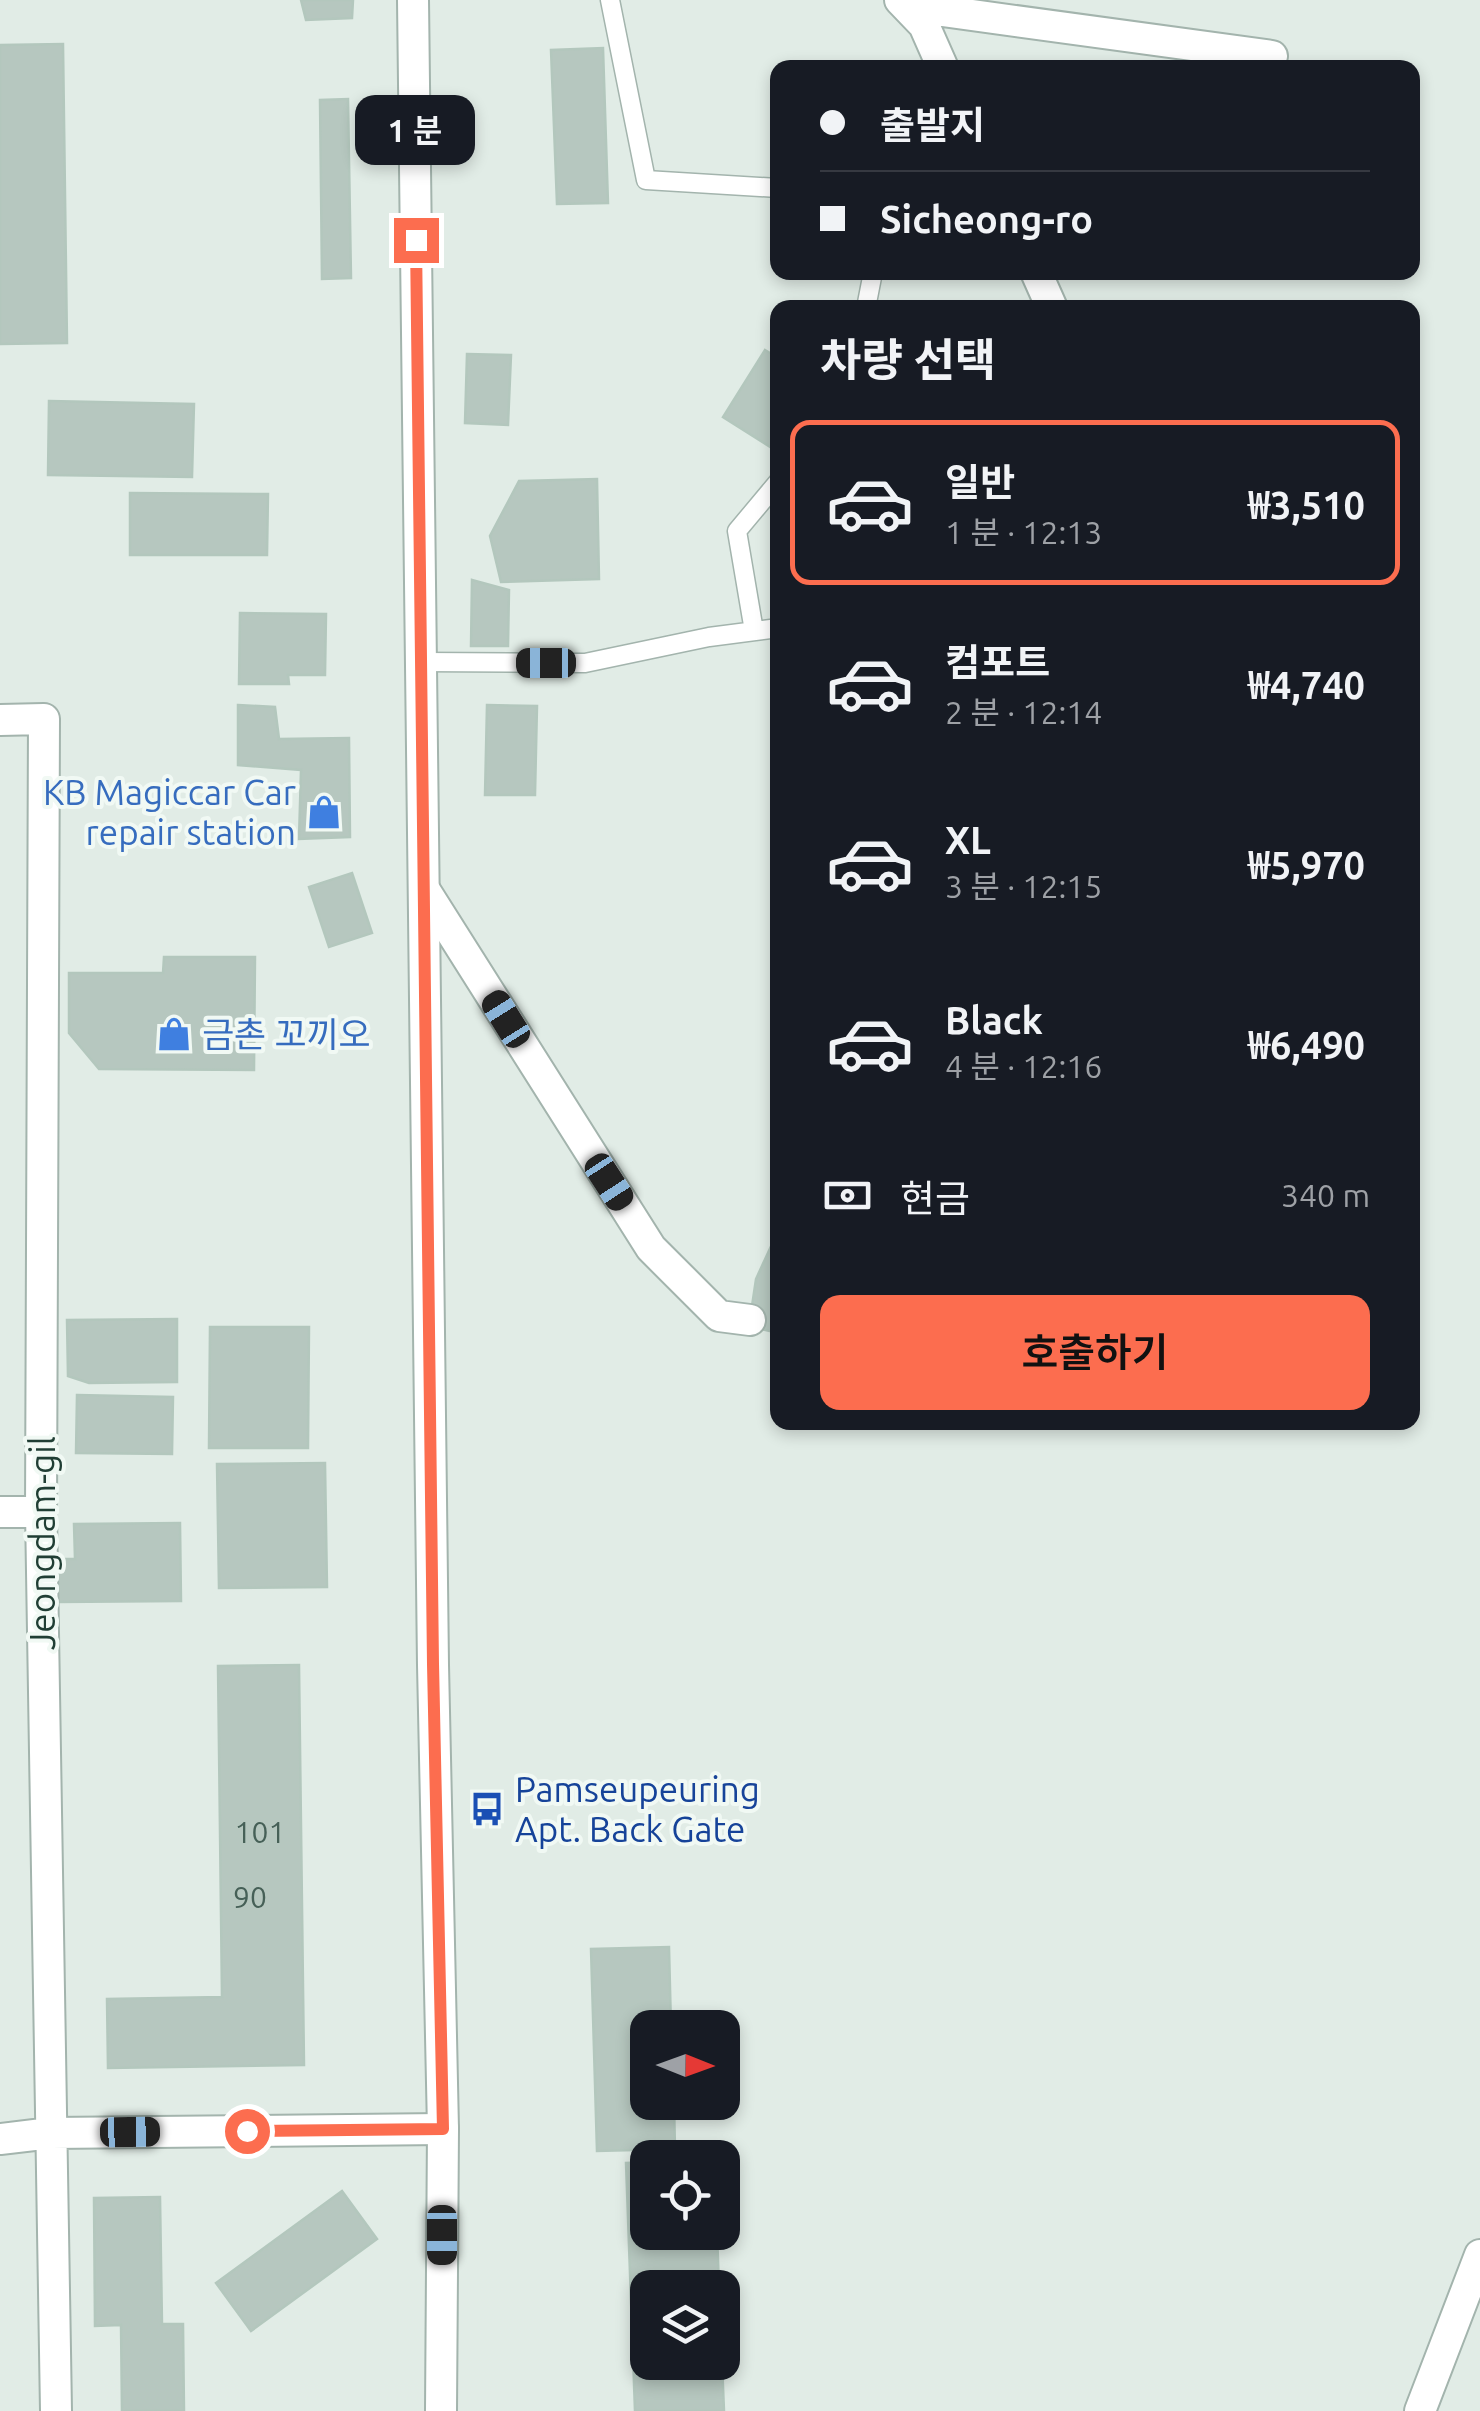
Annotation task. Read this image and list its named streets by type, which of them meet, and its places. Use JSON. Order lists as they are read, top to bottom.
{
  "streets": {
    "street": ["Jeongdam-gil"]
  },
  "places": {
    "shop": ["KB Magiccar Car repair station", "금촌 꼬끼오"],
    "bus stop": ["Pamseupeuring Apt. Back Gate"]
  },
  "house_numbers": ["101", "90"],
  "north": "right",
  "page": {
    "banner": ["출발지", "Sicheong-ro"],
    "bubble": "1 분",
    "heading": "차량 선택",
    "list": [
      {
        "name": "일반",
        "note": "1 분 · 12:13",
        "value": "₩3,510"
      },
      {
        "name": "컴포트",
        "note": "2 분 · 12:14",
        "value": "₩4,740"
      },
      {
        "name": "XL",
        "note": "3 분 · 12:15",
        "value": "₩5,970"
      },
      {
        "name": "Black",
        "note": "4 분 · 12:16",
        "value": "₩6,490"
      }
    ],
    "pay": ["현금", "340 m"],
    "buttons": "호출하기"
  }
}
